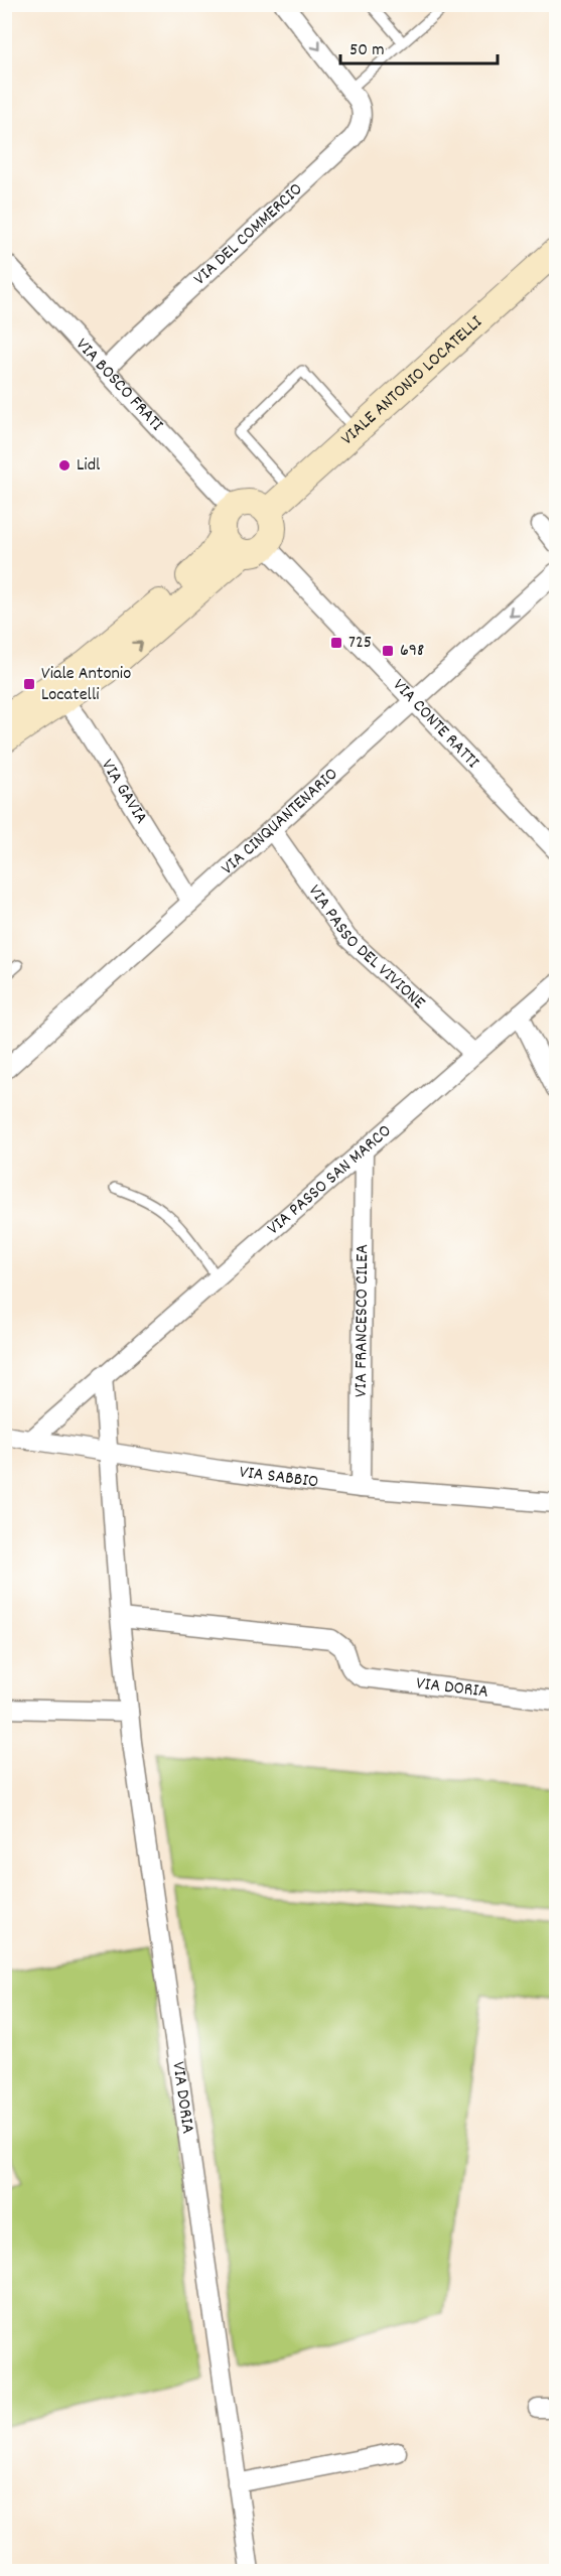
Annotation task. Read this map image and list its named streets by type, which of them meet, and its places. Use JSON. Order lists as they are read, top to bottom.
{
  "streets": {
    "street": [
      "VIA DEL COMMERCIO",
      "VIALE ANTONIO LOCATELLI",
      "VIA BOSCO FRATI",
      "VIA CONTE RATTI",
      "VIA GAVIA",
      "VIA CINQUANTENARIO",
      "VIA PASSO DEL VIVIONE",
      "VIA PASSO SAN MARCO",
      "VIA FRANCESCO CILEA",
      "VIA SABBIO",
      "VIA DORIA"
    ]
  },
  "crossings": [
    ["VIA DEL COMMERCIO", "VIA BOSCO FRATI"],
    ["VIALE ANTONIO LOCATELLI", "VIA BOSCO FRATI"],
    ["VIALE ANTONIO LOCATELLI", "VIA CONTE RATTI"],
    ["VIA BOSCO FRATI", "VIA CONTE RATTI"],
    ["VIA CONTE RATTI", "VIA CINQUANTENARIO"],
    ["VIA GAVIA", "VIA CINQUANTENARIO"],
    ["VIA CINQUANTENARIO", "VIA PASSO DEL VIVIONE"],
    ["VIA PASSO DEL VIVIONE", "VIA PASSO SAN MARCO"],
    ["VIA PASSO SAN MARCO", "VIA FRANCESCO CILEA"],
    ["VIA PASSO SAN MARCO", "VIA SABBIO"],
    ["VIA FRANCESCO CILEA", "VIA SABBIO"],
    ["VIA SABBIO", "VIA DORIA"]
  ],
  "places": {
    "other": ["Lidl"],
    "transit": ["725", "698", "Viale Antonio Locatelli"]
  },
  "scale_bar": "50 m"
}
